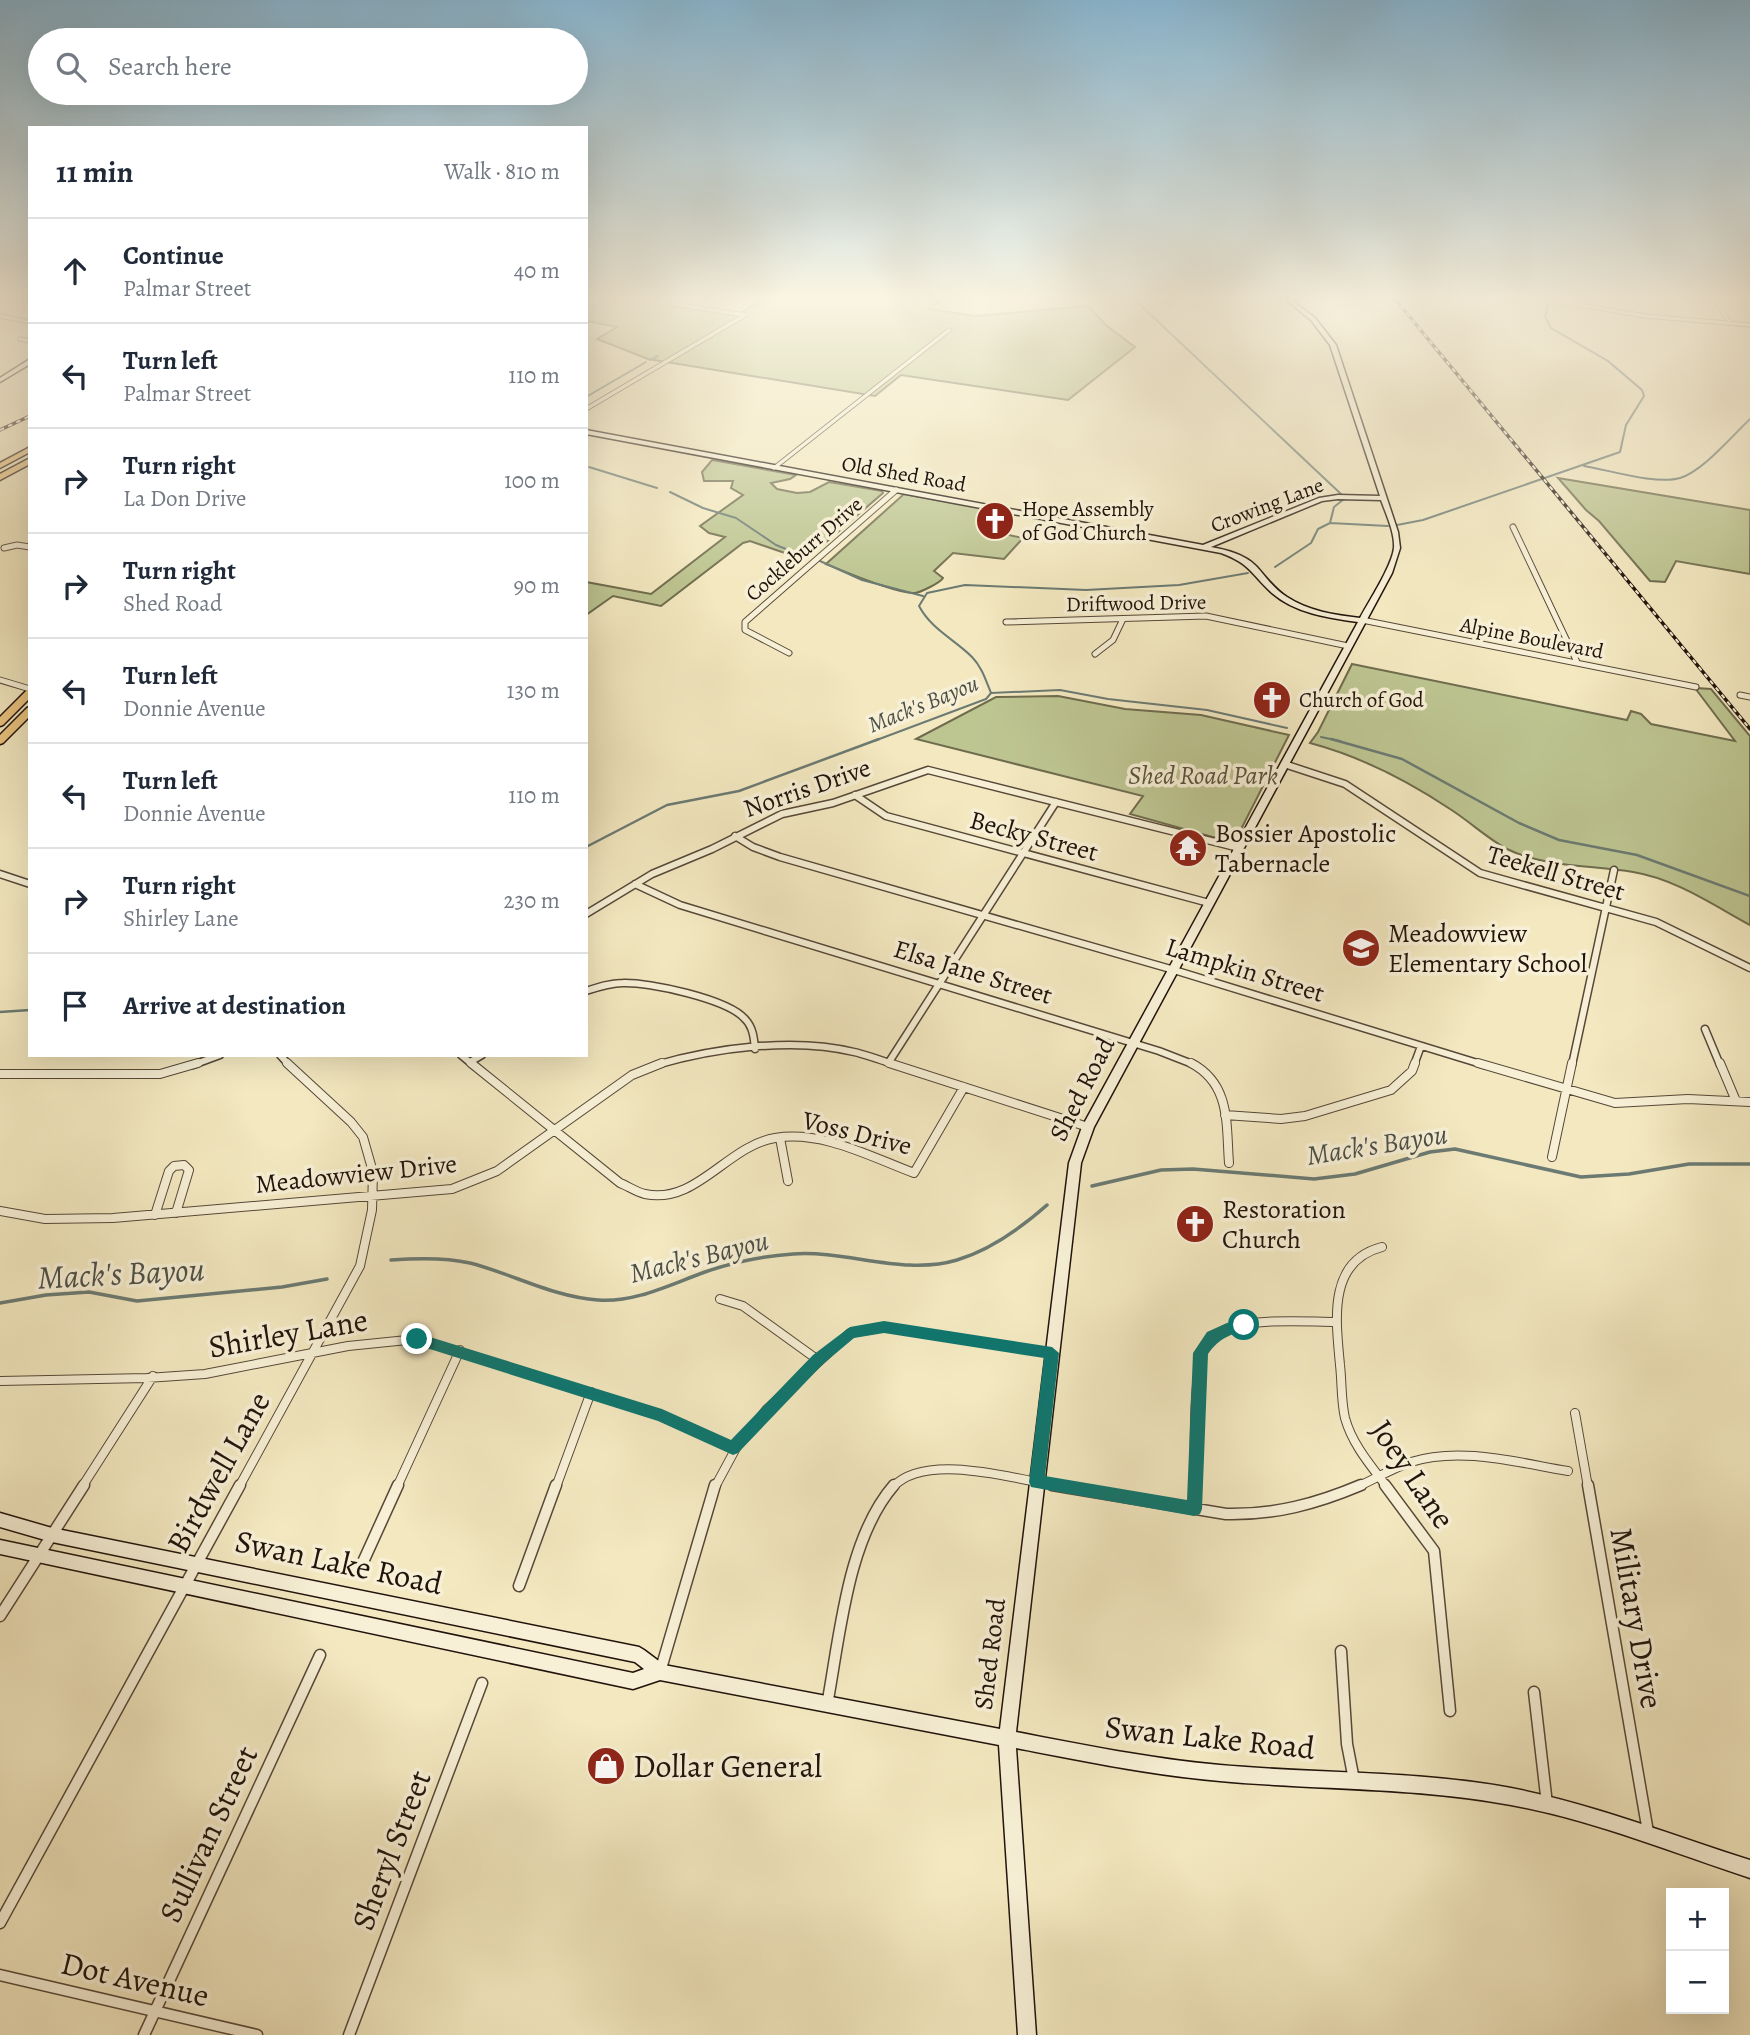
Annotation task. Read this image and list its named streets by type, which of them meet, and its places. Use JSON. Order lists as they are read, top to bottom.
{
  "streets": {
    "street": [
      "Old Shed Road",
      "Crowing Lane",
      "Cockleburr Drive",
      "Driftwood Drive",
      "Alpine Boulevard",
      "Norris Drive",
      "Becky Street",
      "Teekell Street",
      "Lampkin Street",
      "Elsa Jane Street",
      "Shed Road",
      "Voss Drive",
      "Meadowview Drive",
      "Shirley Lane",
      "Birdwell Lane",
      "Joey Lane",
      "Swan Lake Road",
      "Military Drive",
      "Sullivan Street",
      "Sheryl Street",
      "Dot Avenue"
    ]
  },
  "crossings": [
    ["Old Shed Road", "Crowing Lane"],
    ["Old Shed Road", "Cockleburr Drive"],
    ["Old Shed Road", "Alpine Boulevard"],
    ["Old Shed Road", "Shed Road"],
    ["Crowing Lane", "Shed Road"],
    ["Driftwood Drive", "Shed Road"],
    ["Alpine Boulevard", "Shed Road"],
    ["Norris Drive", "Becky Street"],
    ["Norris Drive", "Lampkin Street"],
    ["Norris Drive", "Elsa Jane Street"],
    ["Norris Drive", "Shed Road"],
    ["Becky Street", "Shed Road"],
    ["Teekell Street", "Shed Road"],
    ["Lampkin Street", "Shed Road"],
    ["Elsa Jane Street", "Shed Road"],
    ["Shed Road", "Meadowview Drive"],
    ["Shed Road", "Swan Lake Road"],
    ["Voss Drive", "Meadowview Drive"],
    ["Meadowview Drive", "Birdwell Lane"],
    ["Shirley Lane", "Birdwell Lane"],
    ["Birdwell Lane", "Swan Lake Road"],
    ["Swan Lake Road", "Military Drive"],
    ["Sullivan Street", "Dot Avenue"]
  ],
  "water": ["Mack's Bayou"],
  "parks": ["Shed Road Park"],
  "places": {
    "church": ["Hope Assembly of God Church", "Church of God", "Restoration Church"],
    "temple": ["Bossier Apostolic Tabernacle"],
    "school or university": ["Meadowview Elementary School"],
    "shop": ["Dollar General"]
  },
  "page": {
    "search": "Search here",
    "heading": ["11 min", "Walk · 810 m"],
    "list": [
      ["Continue", "Palmar Street", "40 m"],
      ["Turn left", "Palmar Street", "110 m"],
      ["Turn right", "La Don Drive", "100 m"],
      ["Turn right", "Shed Road", "90 m"],
      ["Turn left", "Donnie Avenue", "130 m"],
      ["Turn left", "Donnie Avenue", "110 m"],
      ["Turn right", "Shirley Lane", "230 m"],
      "Arrive at destination"
    ],
    "map_buttons": ["+", "−"]
  }
}
